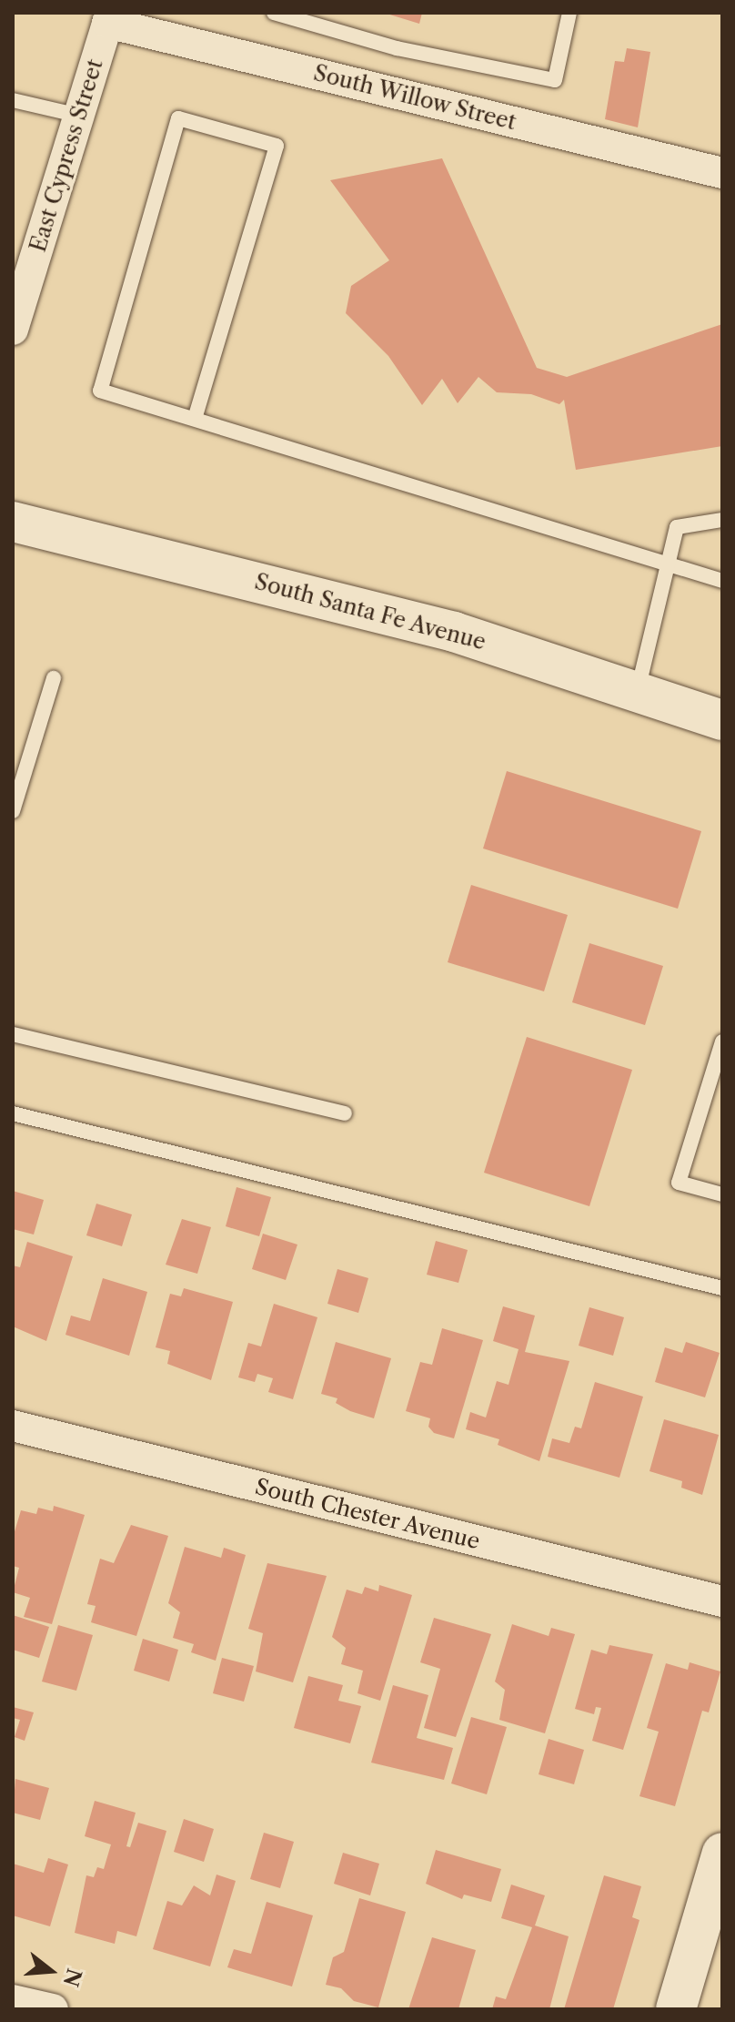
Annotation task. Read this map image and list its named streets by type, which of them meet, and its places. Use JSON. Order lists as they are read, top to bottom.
{
  "streets": {
    "main road": ["South Santa Fe Avenue"],
    "street": ["South Willow Street", "East Cypress Street", "South Chester Avenue"]
  },
  "crossings": [
    ["South Willow Street", "East Cypress Street"]
  ],
  "north": "right"
}
